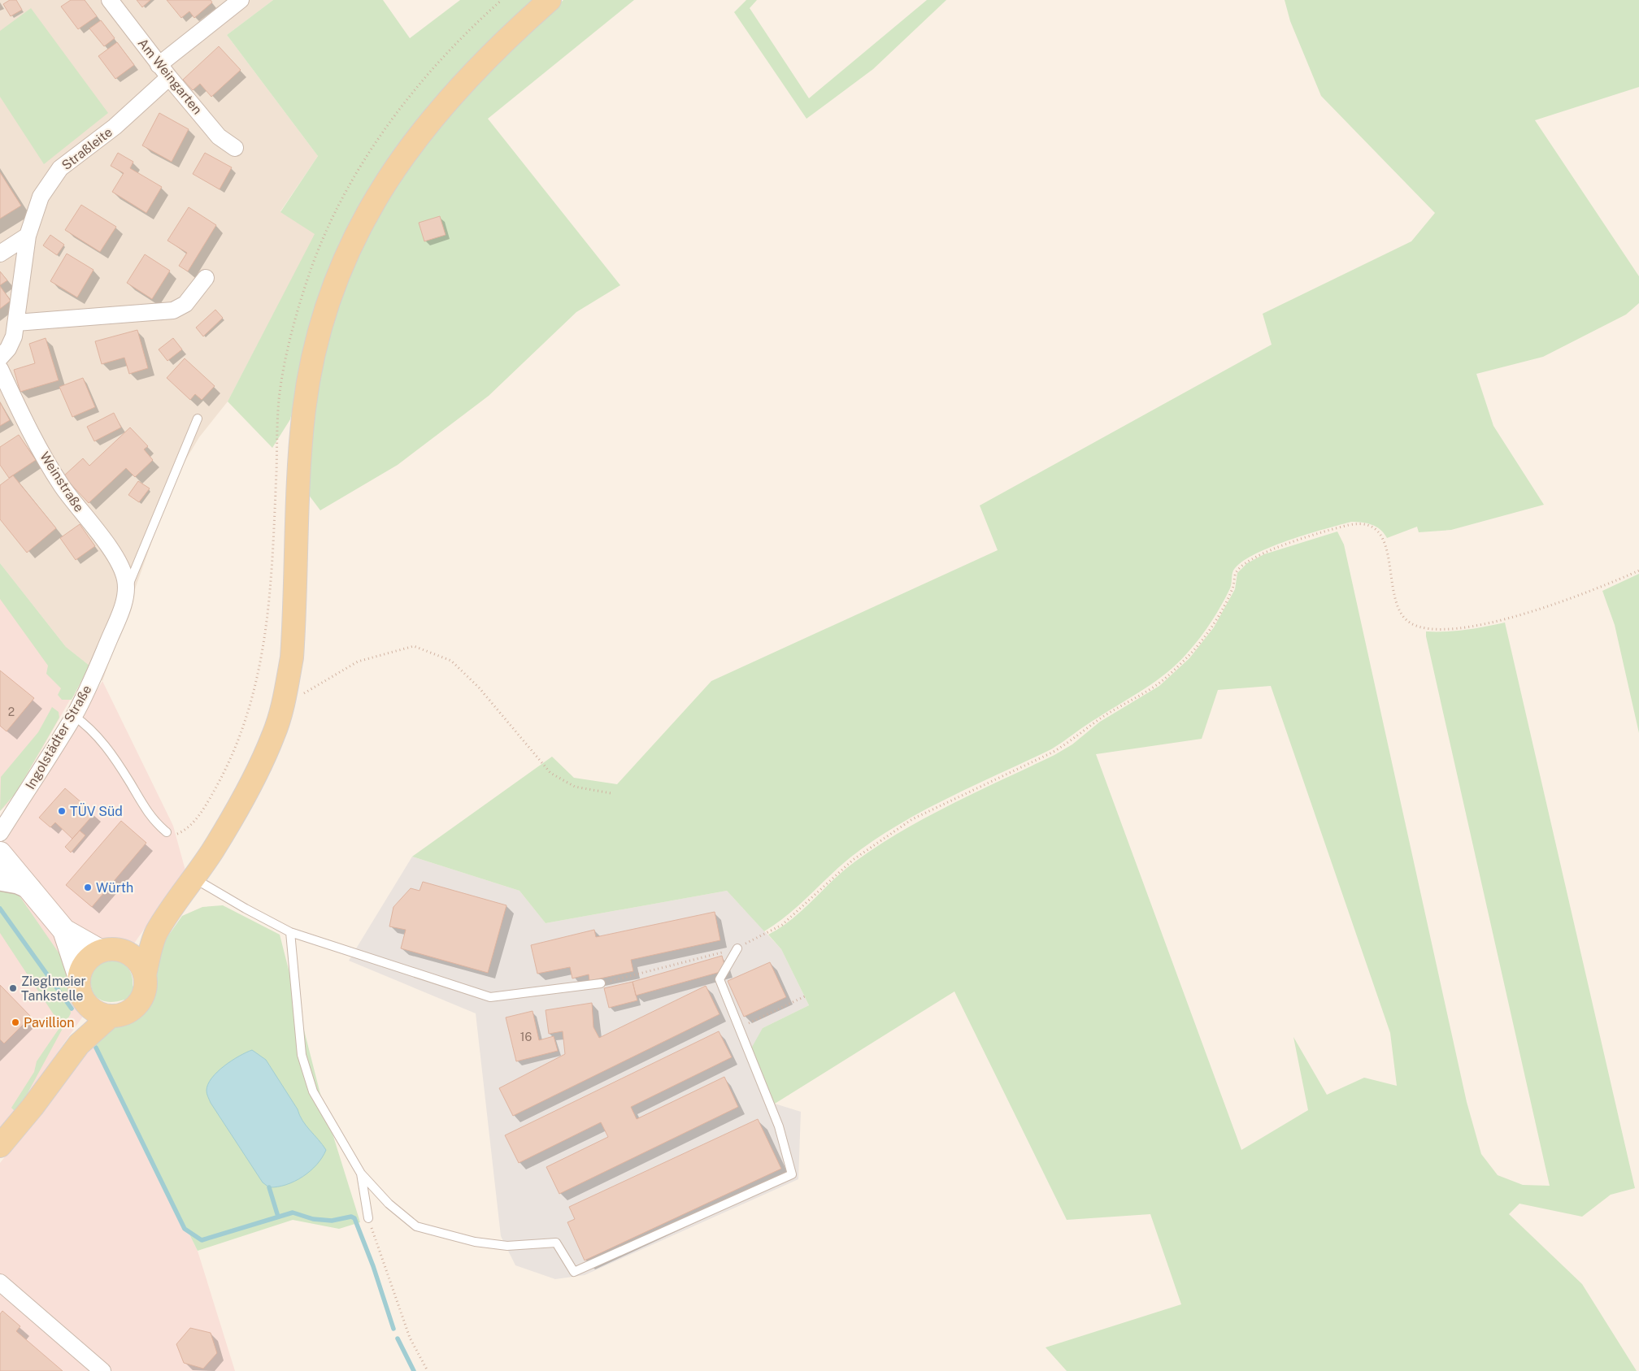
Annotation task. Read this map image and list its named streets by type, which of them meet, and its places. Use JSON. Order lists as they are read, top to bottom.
{
  "streets": {
    "street": [
      "Am Weingarten",
      "Straßleite",
      "Weinstraße",
      "Ingolstädter Straße"
    ]
  },
  "crossings": [
    ["Am Weingarten", "Straßleite"],
    ["Weinstraße", "Ingolstädter Straße"]
  ],
  "places": [
    "TÜV Süd",
    "Würth",
    "Zieglmeier Tankstelle",
    "Pavillion"
  ],
  "house_numbers": ["2", "16"]
}
